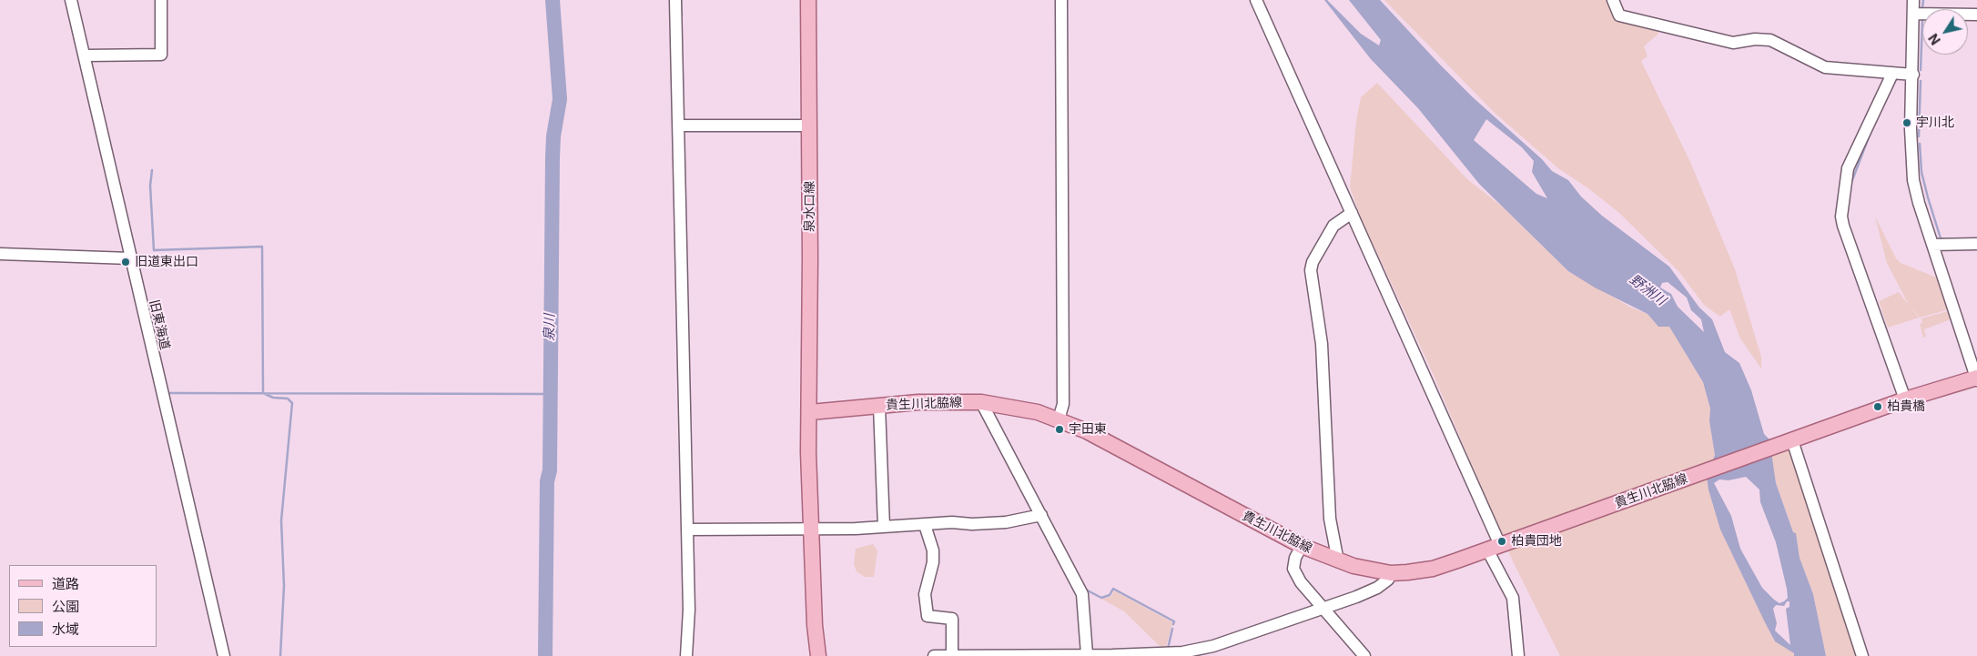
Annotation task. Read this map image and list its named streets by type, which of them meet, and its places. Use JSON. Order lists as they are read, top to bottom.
{
  "streets": {
    "main road": ["泉水口線", "貴生川北脇線"],
    "street": ["旧東海道"]
  },
  "crossings": [
    ["泉水口線", "貴生川北脇線"]
  ],
  "water": ["野洲川", "泉川"],
  "places": [
    "宇川北",
    "旧道東出口",
    "柏貴橋",
    "宇田東",
    "柏貴団地"
  ],
  "legend": ["道路", "公園", "水域"],
  "north": "bottom left"
}
